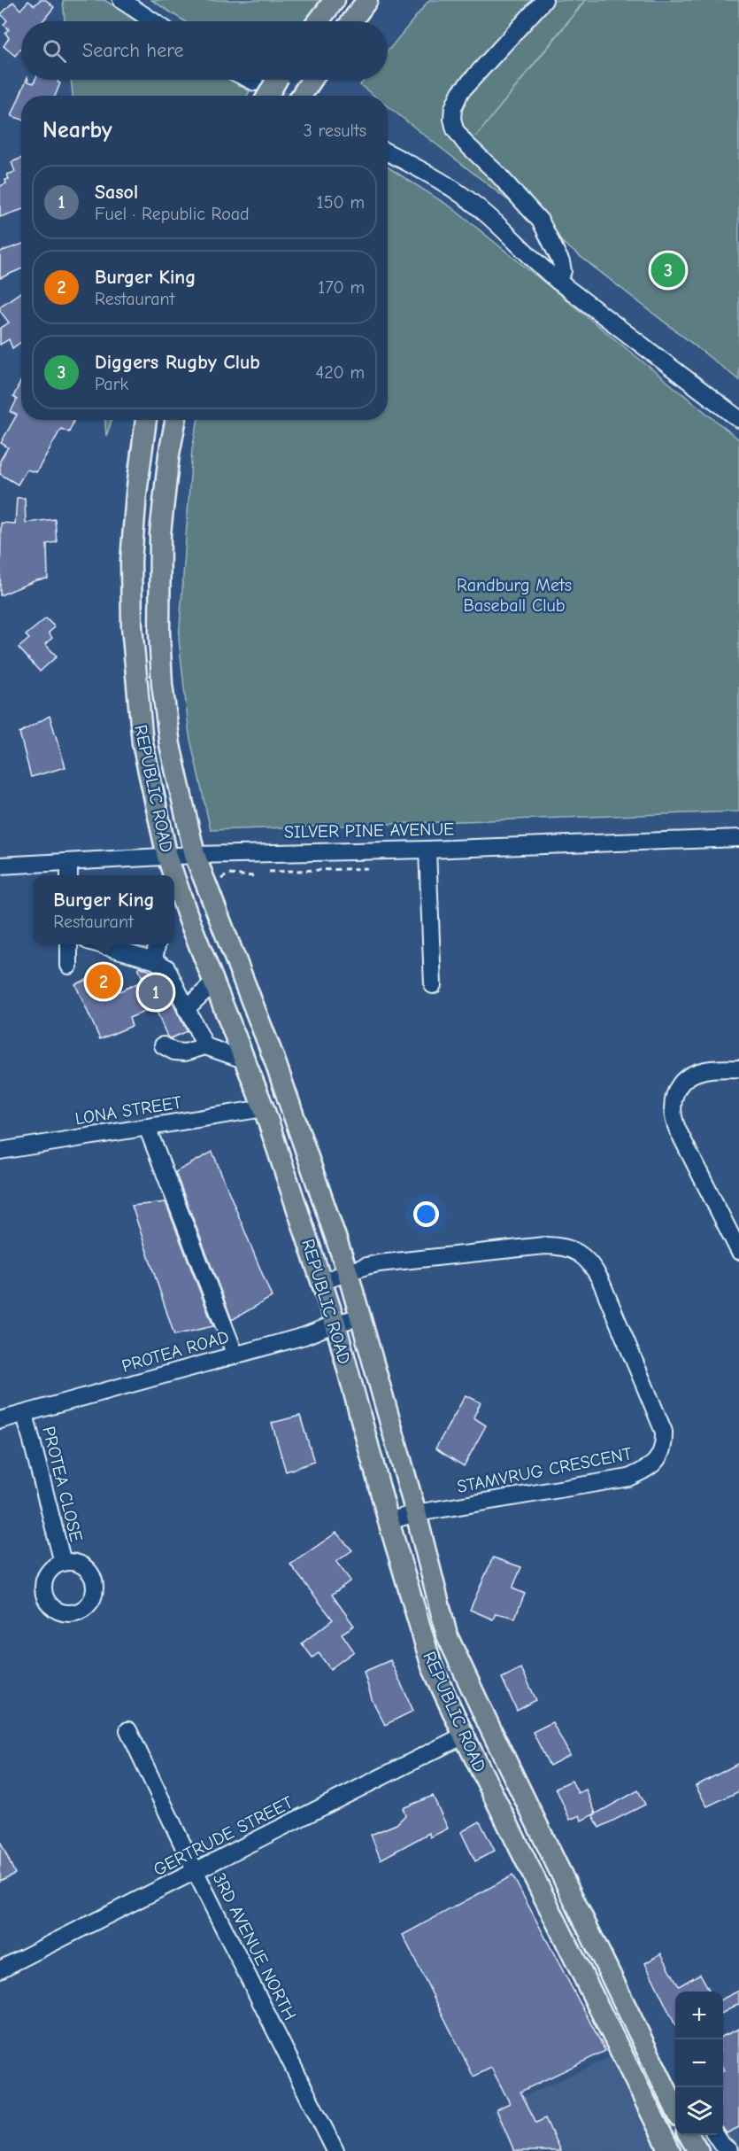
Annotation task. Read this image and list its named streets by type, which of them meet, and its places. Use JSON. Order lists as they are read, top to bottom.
{
  "streets": {
    "main road": ["REPUBLIC ROAD"],
    "street": [
      "SILVER PINE AVENUE",
      "LONA STREET",
      "PROTEA ROAD",
      "STAMVRUG CRESCENT",
      "PROTEA CLOSE",
      "GERTRUDE STREET",
      "3RD AVENUE NORTH"
    ]
  },
  "crossings": [
    ["REPUBLIC ROAD", "SILVER PINE AVENUE"],
    ["REPUBLIC ROAD", "LONA STREET"],
    ["REPUBLIC ROAD", "PROTEA ROAD"],
    ["REPUBLIC ROAD", "STAMVRUG CRESCENT"],
    ["REPUBLIC ROAD", "GERTRUDE STREET"],
    ["PROTEA ROAD", "PROTEA CLOSE"],
    ["GERTRUDE STREET", "3RD AVENUE NORTH"]
  ],
  "parks": ["Randburg Mets Baseball Club"],
  "page": {
    "search": "Search here",
    "heading": ["Nearby", "3 results"],
    "list": [
      {
        "mark": "1",
        "name": "Sasol",
        "note": "Fuel · Republic Road",
        "value": "150 m"
      },
      {
        "mark": "2",
        "name": "Burger King",
        "note": "Restaurant",
        "value": "170 m"
      },
      {
        "mark": "3",
        "name": "Diggers Rugby Club",
        "note": "Park",
        "value": "420 m"
      }
    ],
    "pins": ["3", "2", "1"],
    "popup": ["Burger King", "Restaurant"],
    "map_buttons": ["+", "−"]
  }
}
